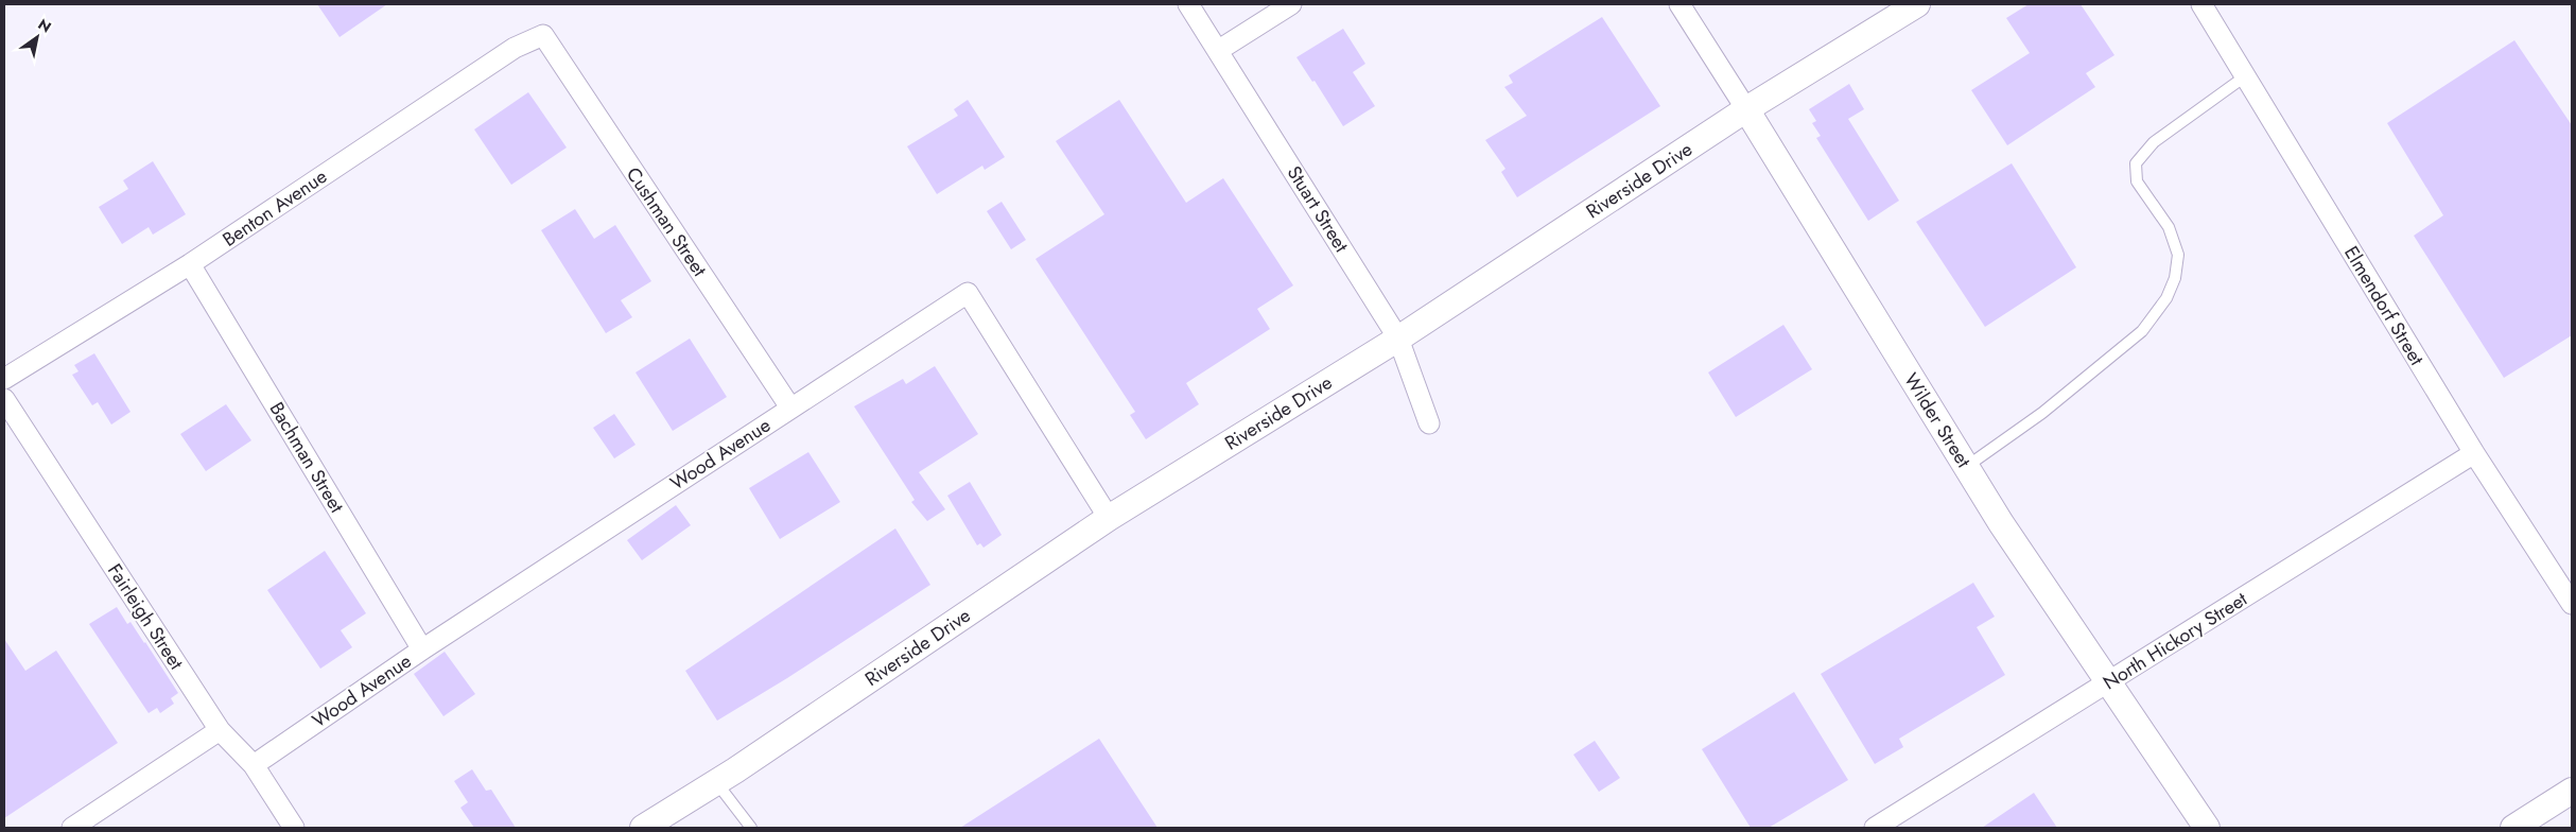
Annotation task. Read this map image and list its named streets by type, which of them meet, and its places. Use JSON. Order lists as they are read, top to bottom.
{
  "streets": {
    "street": [
      "Riverside Drive",
      "Benton Avenue",
      "Stuart Street",
      "Cushman Street",
      "Elmendorf Street",
      "Wilder Street",
      "Wood Avenue",
      "Bachman Street",
      "Fairleigh Street",
      "North Hickory Street"
    ]
  },
  "crossings": [
    ["Riverside Drive", "Stuart Street"],
    ["Riverside Drive", "Wilder Street"],
    ["Riverside Drive", "Wood Avenue"],
    ["Benton Avenue", "Cushman Street"],
    ["Benton Avenue", "Bachman Street"],
    ["Cushman Street", "Wood Avenue"],
    ["Elmendorf Street", "North Hickory Street"],
    ["Wilder Street", "North Hickory Street"],
    ["Wood Avenue", "Bachman Street"],
    ["Wood Avenue", "Fairleigh Street"]
  ],
  "north": "top right"
}
